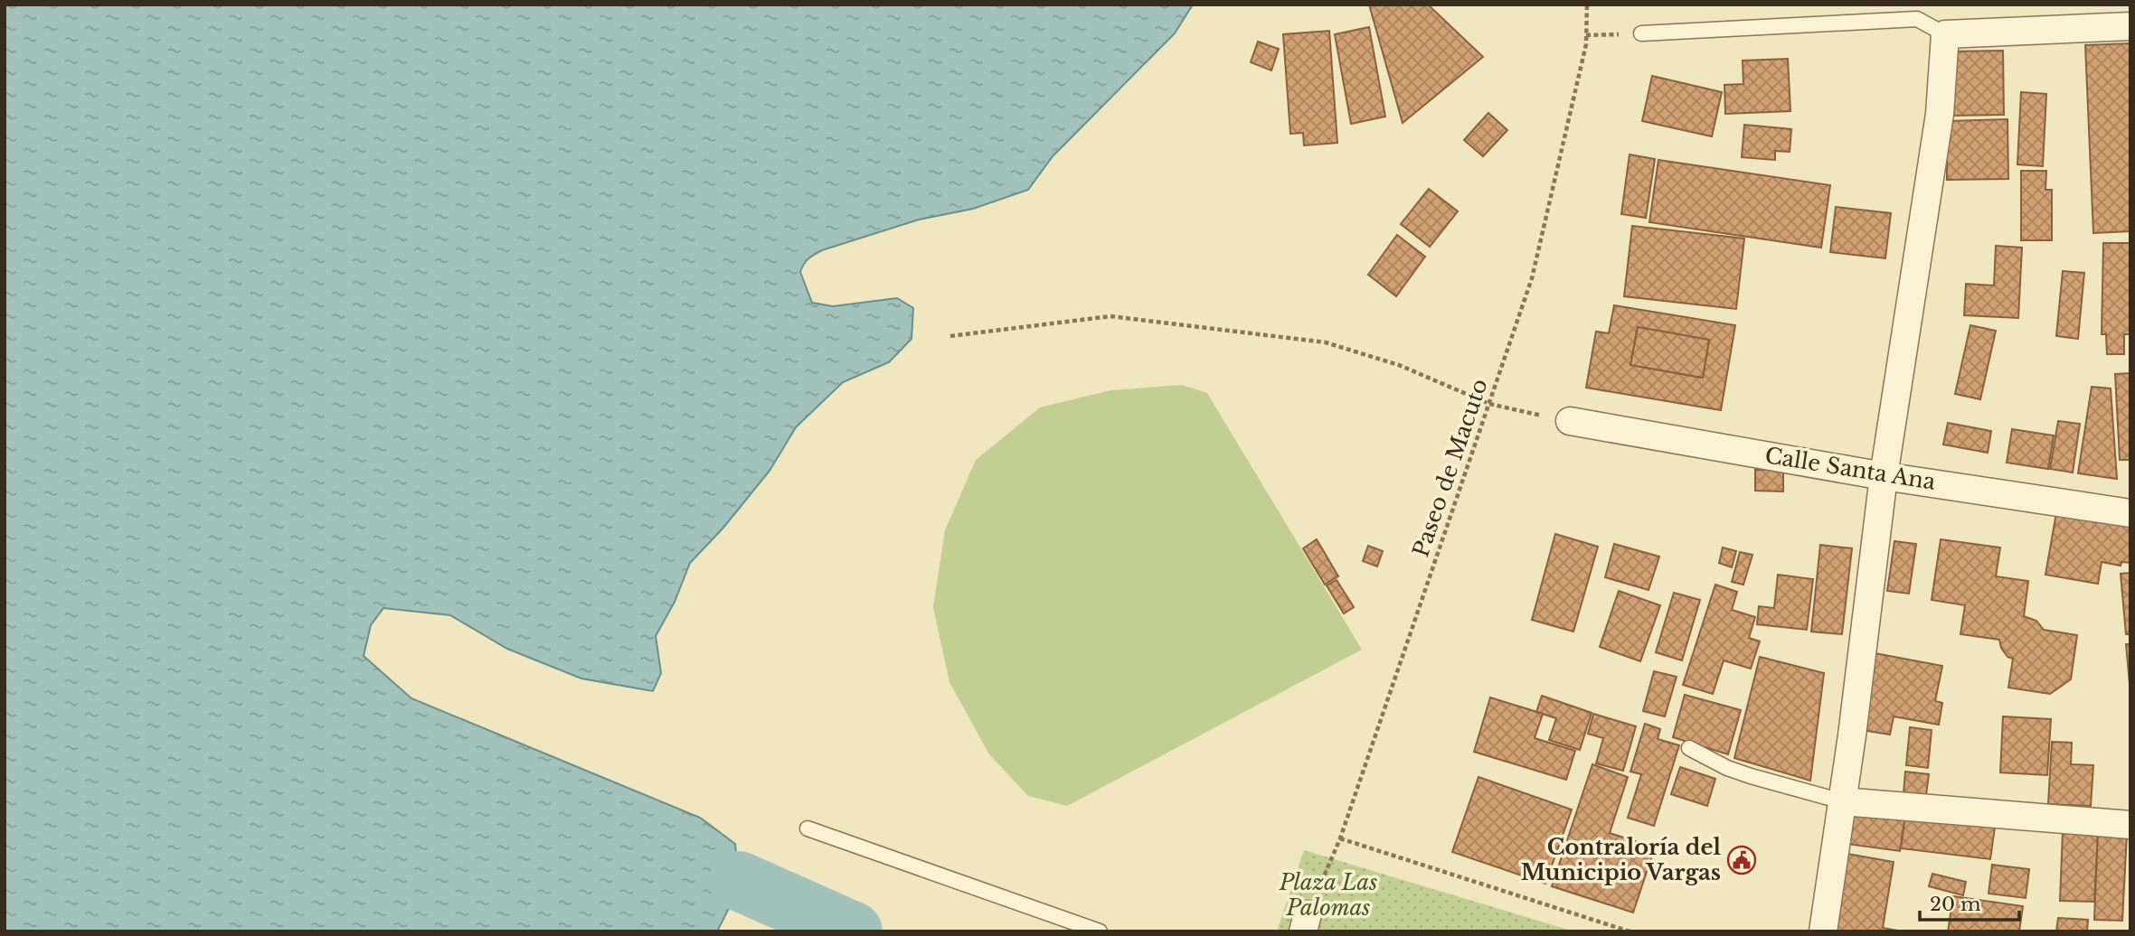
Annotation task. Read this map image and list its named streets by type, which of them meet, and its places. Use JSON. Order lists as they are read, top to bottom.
{
  "streets": {
    "street": ["Calle Santa Ana"],
    "path": ["Paseo de Macuto"]
  },
  "parks": ["Plaza Las Palomas"],
  "places": {
    "public building": ["Contraloría del Municipio Vargas"]
  },
  "scale_bar": "20 m"
}
